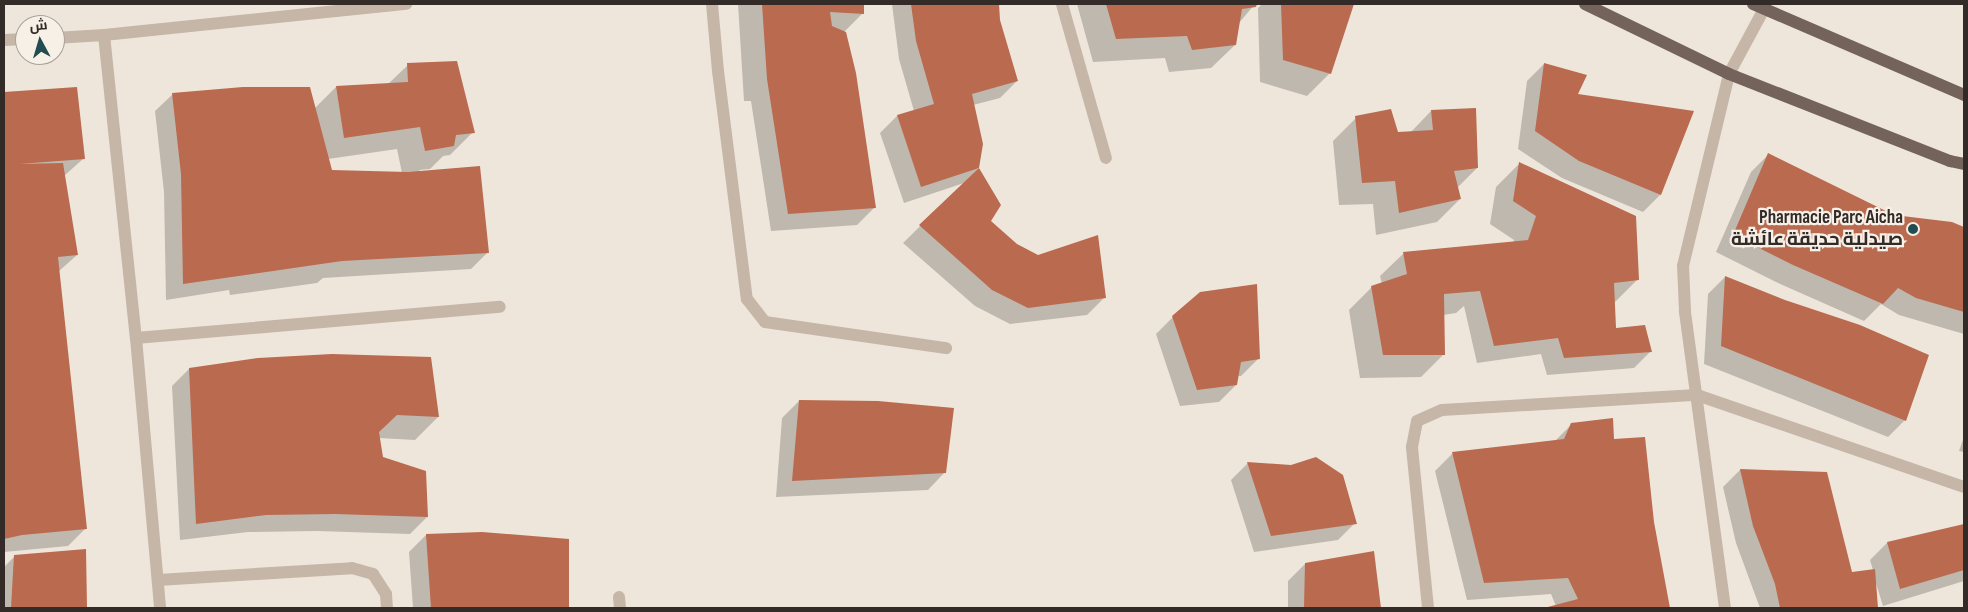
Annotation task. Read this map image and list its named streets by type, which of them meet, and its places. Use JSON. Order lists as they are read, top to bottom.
{
  "places": ["Pharmacie Parc Aicha صيدلية حديقة عائشة"],
  "north": "top"
}
